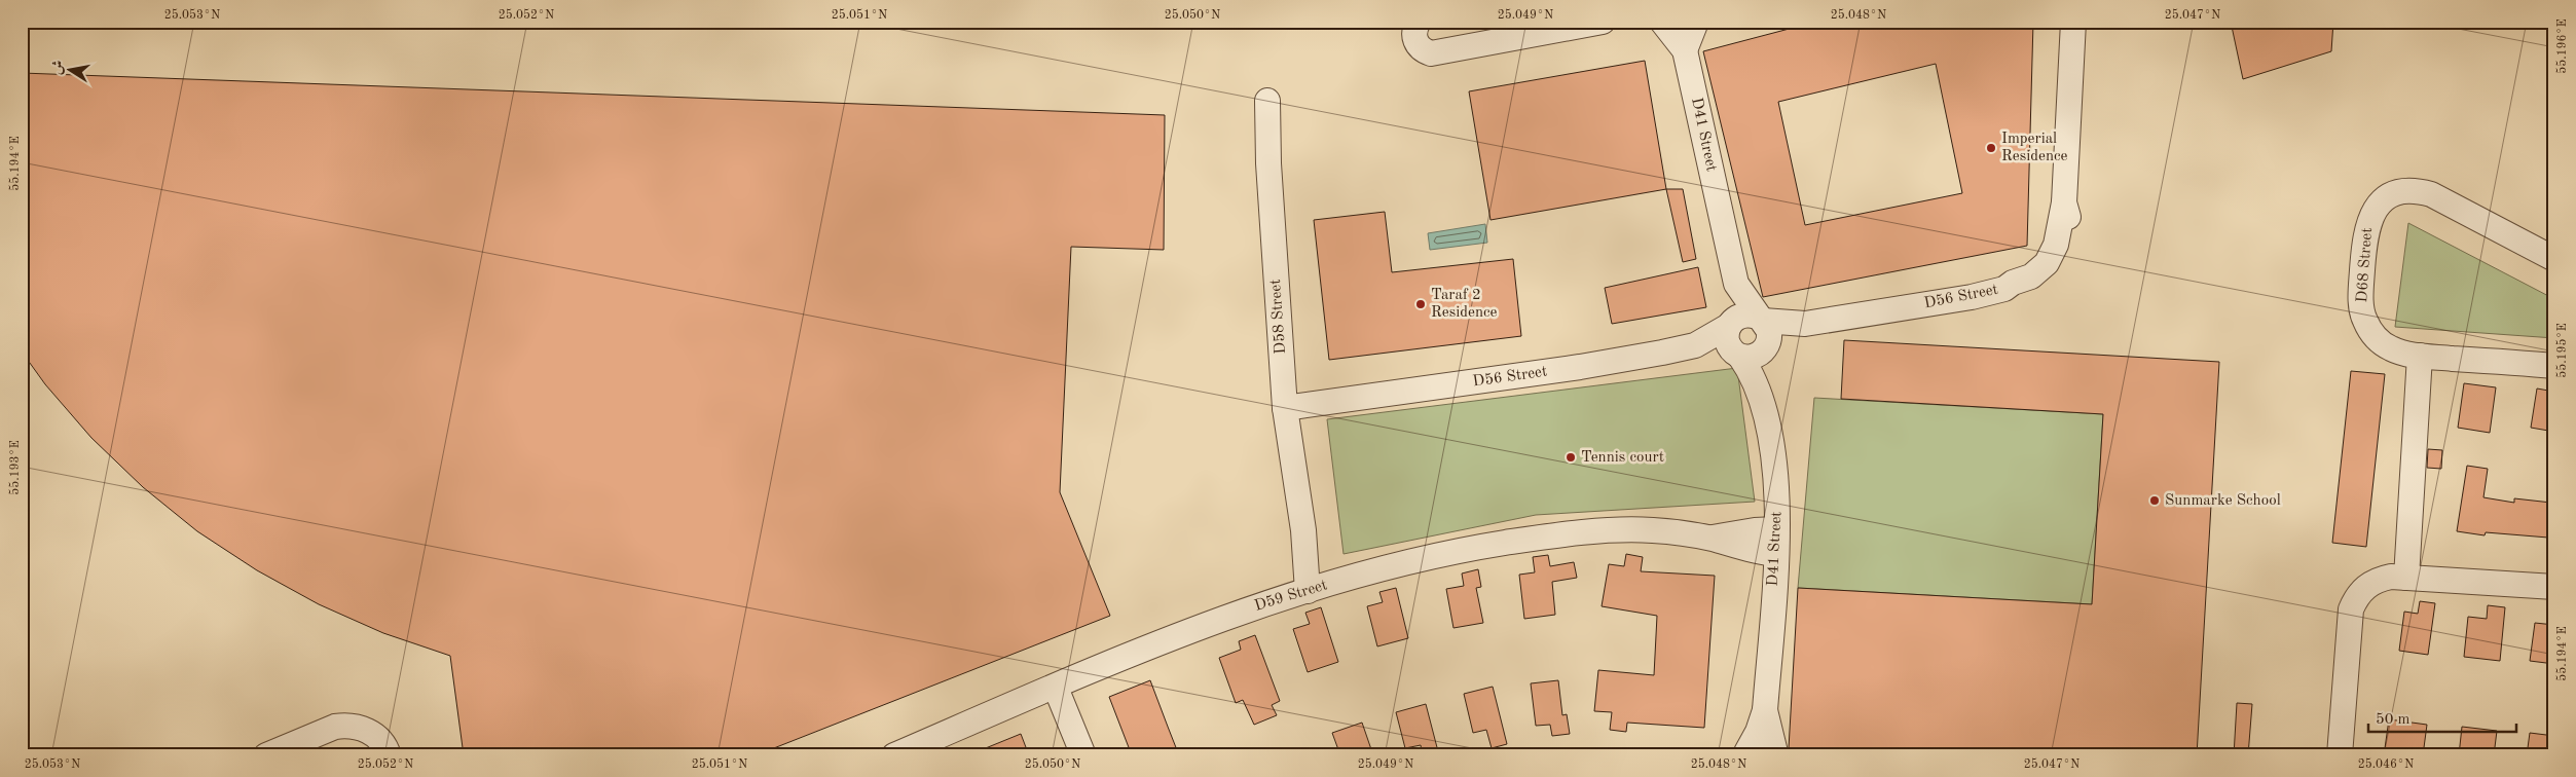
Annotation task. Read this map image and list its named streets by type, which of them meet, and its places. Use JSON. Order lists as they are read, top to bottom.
{
  "streets": {
    "street": [
      "D41 Street",
      "D68 Street",
      "D56 Street",
      "D58 Street",
      "D59 Street"
    ]
  },
  "crossings": [
    ["D41 Street", "D56 Street"],
    ["D41 Street", "D59 Street"],
    ["D56 Street", "D58 Street"],
    ["D58 Street", "D59 Street"]
  ],
  "places": [
    "Imperial Residence",
    "Taraf 2 Residence",
    "Tennis court",
    "Sunmarke School"
  ],
  "scale_bar": "50 m",
  "north": "left",
  "coordinates": [
    "25.053°N",
    "25.052°N",
    "25.051°N",
    "25.050°N",
    "25.049°N",
    "25.048°N",
    "25.047°N",
    "55.196°E",
    "55.194°E",
    "55.195°E",
    "55.193°E",
    "25.046°N"
  ]
}
